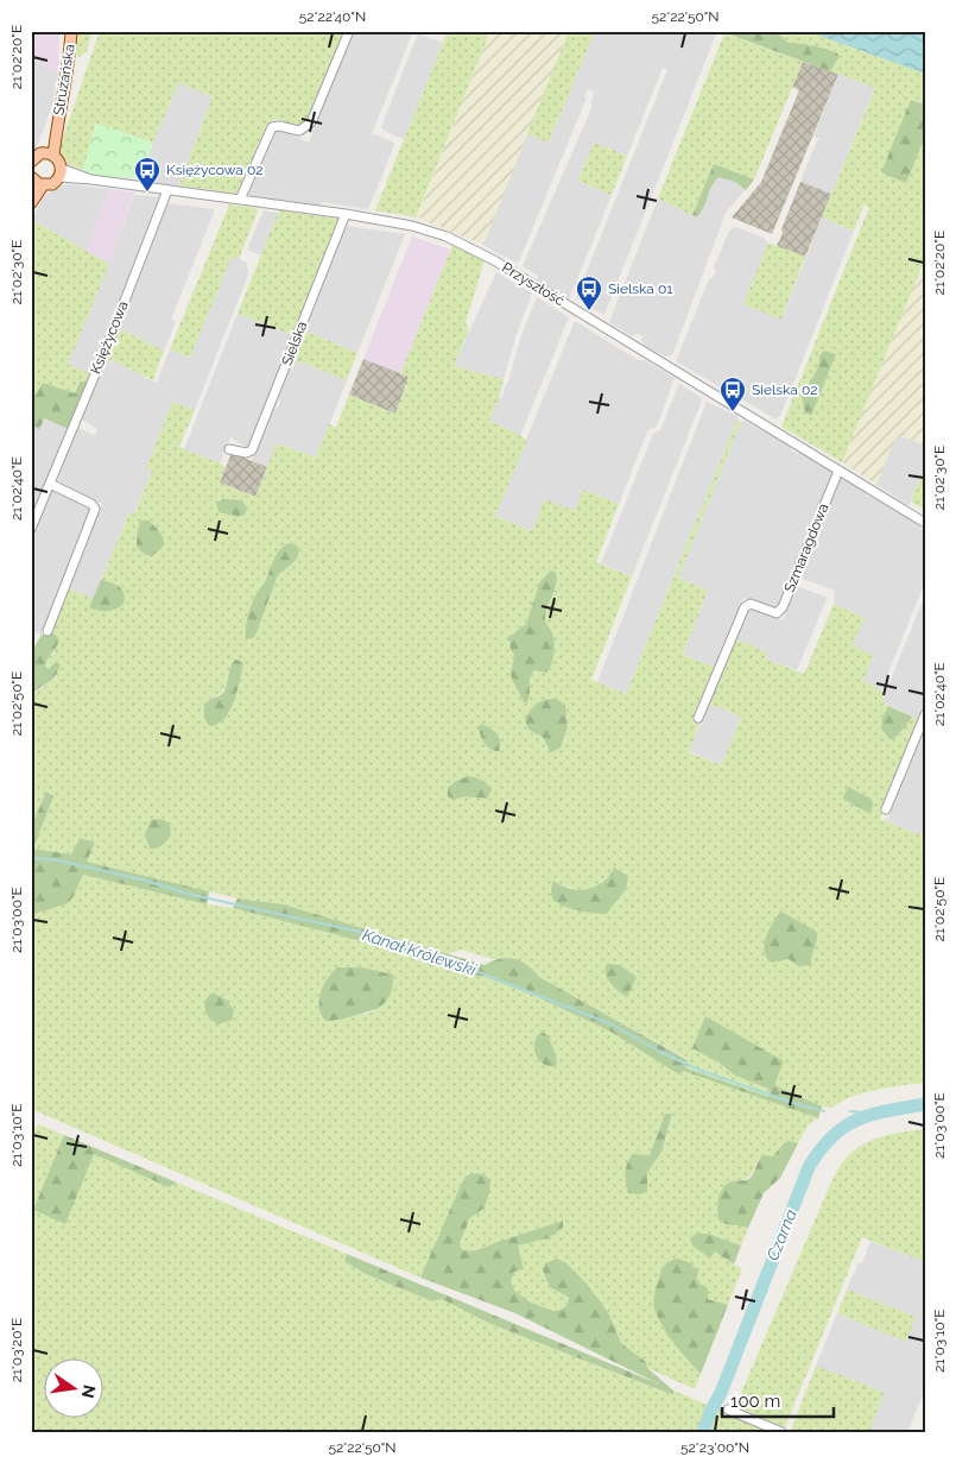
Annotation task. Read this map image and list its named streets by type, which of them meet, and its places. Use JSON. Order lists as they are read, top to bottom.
{
  "streets": {
    "main road": ["Strużańska"],
    "street": [
      "Przyszłość",
      "Księżycowa",
      "Sielska",
      "Szmaragdowa"
    ]
  },
  "crossings": [
    ["Przyszłość", "Księżycowa"],
    ["Przyszłość", "Sielska"],
    ["Przyszłość", "Szmaragdowa"]
  ],
  "water": ["Kanał Królewski", "Czarna"],
  "places": {
    "bus stop": ["Księżycowa 02", "Sielska 01", "Sielska 02"]
  },
  "scale_bar": "100 m",
  "north": "right",
  "coordinates": [
    "52°22'40\"N",
    "52°22'50\"N",
    "21°02'20\"E",
    "21°02'30\"E",
    "21°02'40\"E",
    "21°02'50\"E",
    "21°03'00\"E",
    "21°03'10\"E",
    "21°03'20\"E",
    "52°23'00\"N"
  ]
}
